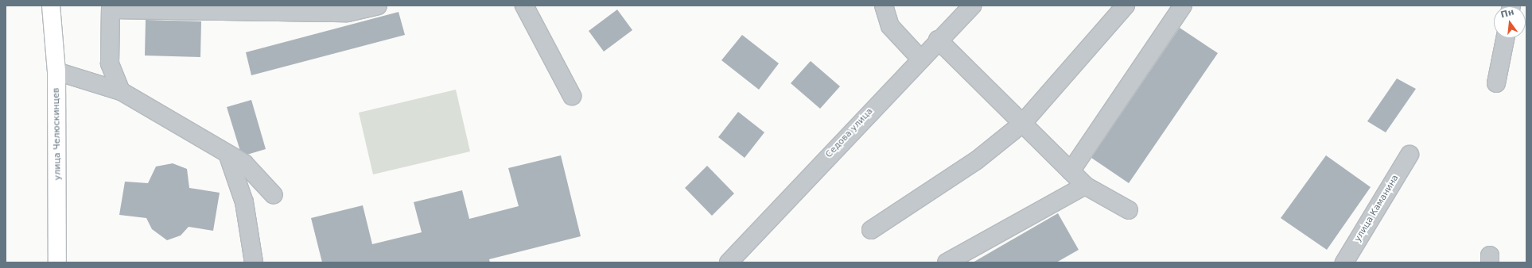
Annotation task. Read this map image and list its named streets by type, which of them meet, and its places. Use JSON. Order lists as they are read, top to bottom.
{
  "streets": {
    "main road": ["улица Челюскинцев"],
    "street": ["Седова улица", "улица Каманина"]
  },
  "north": "top"
}
